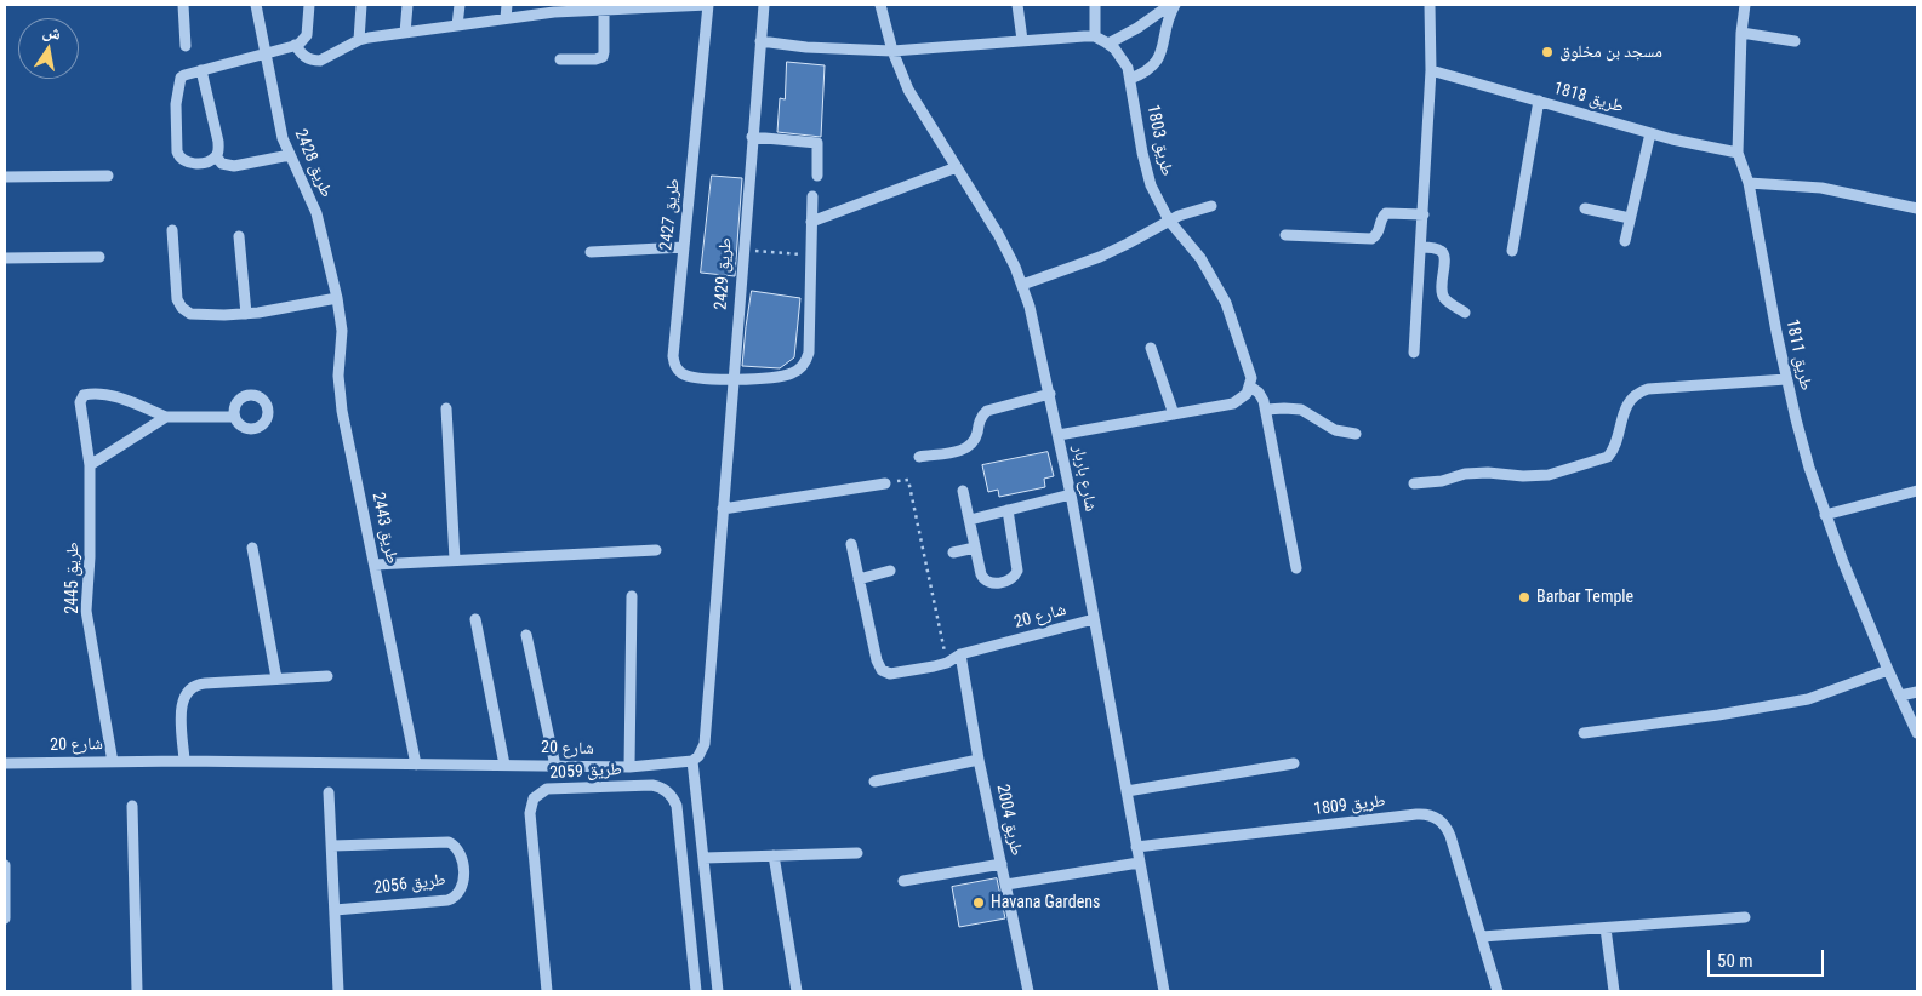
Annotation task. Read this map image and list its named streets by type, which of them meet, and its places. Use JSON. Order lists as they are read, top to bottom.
{
  "streets": {
    "street": [
      "طريق 1818",
      "طريق 1803",
      "طريق 2428",
      "طريق 2427",
      "طريق 2429",
      "طريق 1811",
      "شارع باربار",
      "طريق 2443",
      "طريق 2445",
      "شارع 20",
      "طريق 2059",
      "طريق 1809",
      "طريق 2004",
      "طريق 2056"
    ]
  },
  "crossings": [
    ["طريق 1818", "طريق 1811"],
    ["طريق 2428", "طريق 2443"],
    ["طريق 2427", "طريق 2429"],
    ["شارع باربار", "شارع 20"],
    ["شارع باربار", "طريق 1809"],
    ["طريق 2443", "شارع 20"],
    ["طريق 2445", "شارع 20"],
    ["شارع 20", "طريق 2004"]
  ],
  "places": ["مسجد بن مخلوق", "Barbar Temple", "Havana Gardens"],
  "scale_bar": "50 m",
  "north": "top"
}
